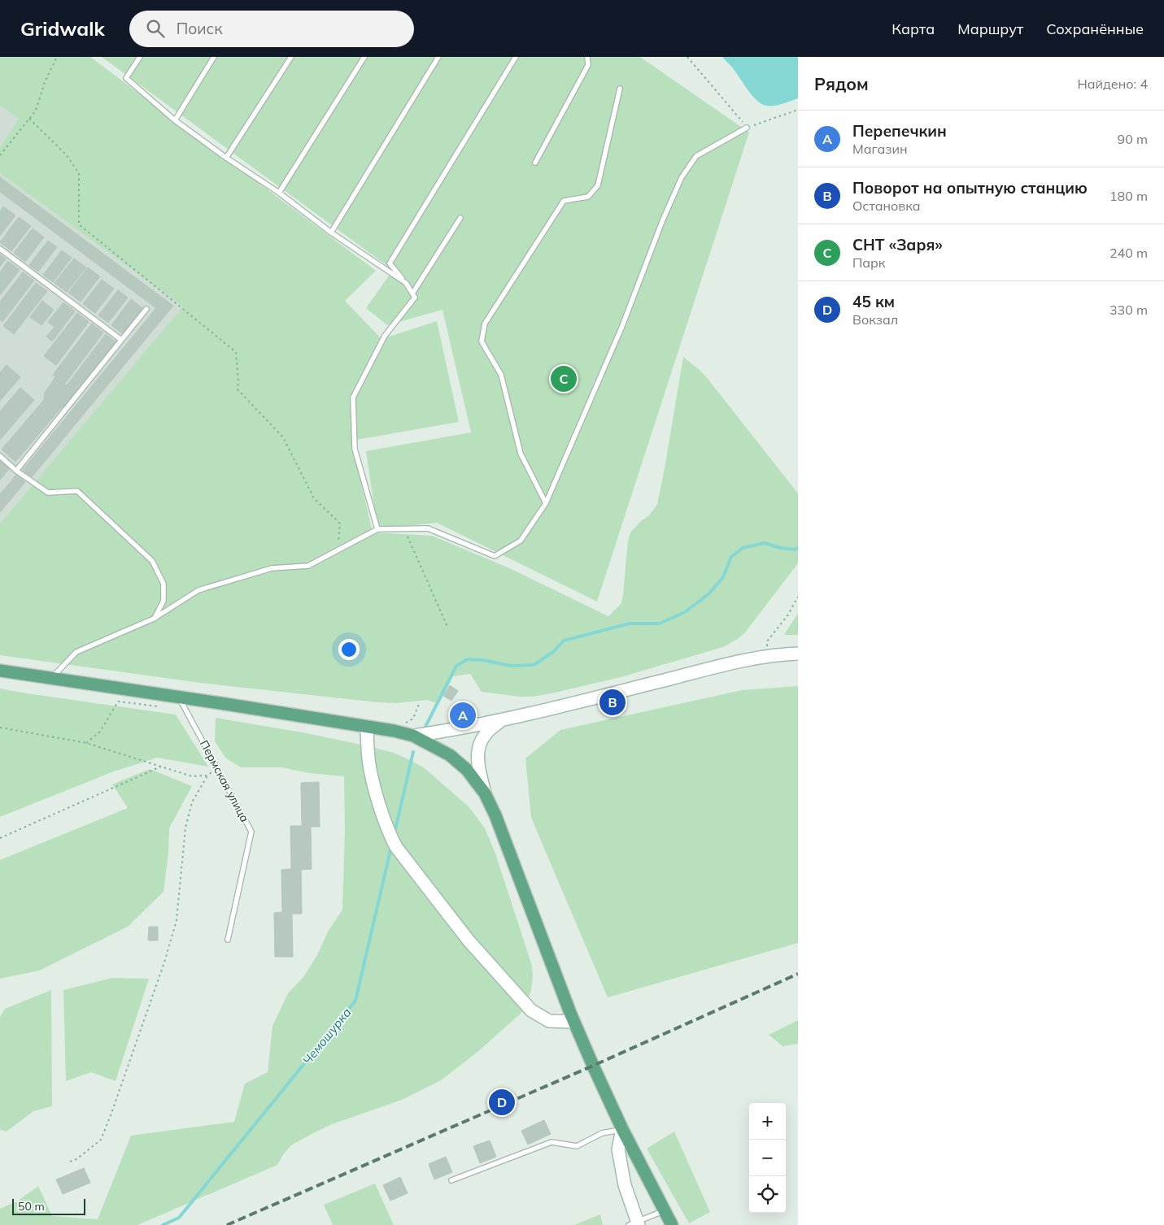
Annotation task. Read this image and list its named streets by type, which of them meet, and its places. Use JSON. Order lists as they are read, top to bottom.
{
  "streets": {
    "lane": ["Пермская улица"]
  },
  "water": ["Чемошурка"],
  "scale_bar": "50 m",
  "page": {
    "header": "Gridwalk",
    "search": "Поиск",
    "nav": ["Карта", "Маршрут", "Сохранённые"],
    "heading": ["Рядом", "Найдено: 4"],
    "list": [
      {
        "mark": "A",
        "name": "Перепечкин",
        "note": "Магазин",
        "value": "90 m"
      },
      {
        "mark": "B",
        "name": "Поворот на опытную станцию",
        "note": "Остановка",
        "value": "180 m"
      },
      {
        "mark": "C",
        "name": "СНТ «Заря»",
        "note": "Парк",
        "value": "240 m"
      },
      {
        "mark": "D",
        "name": "45 км",
        "note": "Вокзал",
        "value": "330 m"
      }
    ],
    "pins": [
      "C",
      "B",
      "A",
      "D"
    ],
    "map_buttons": ["+", "−"],
    "scale": "50 m"
  }
}
